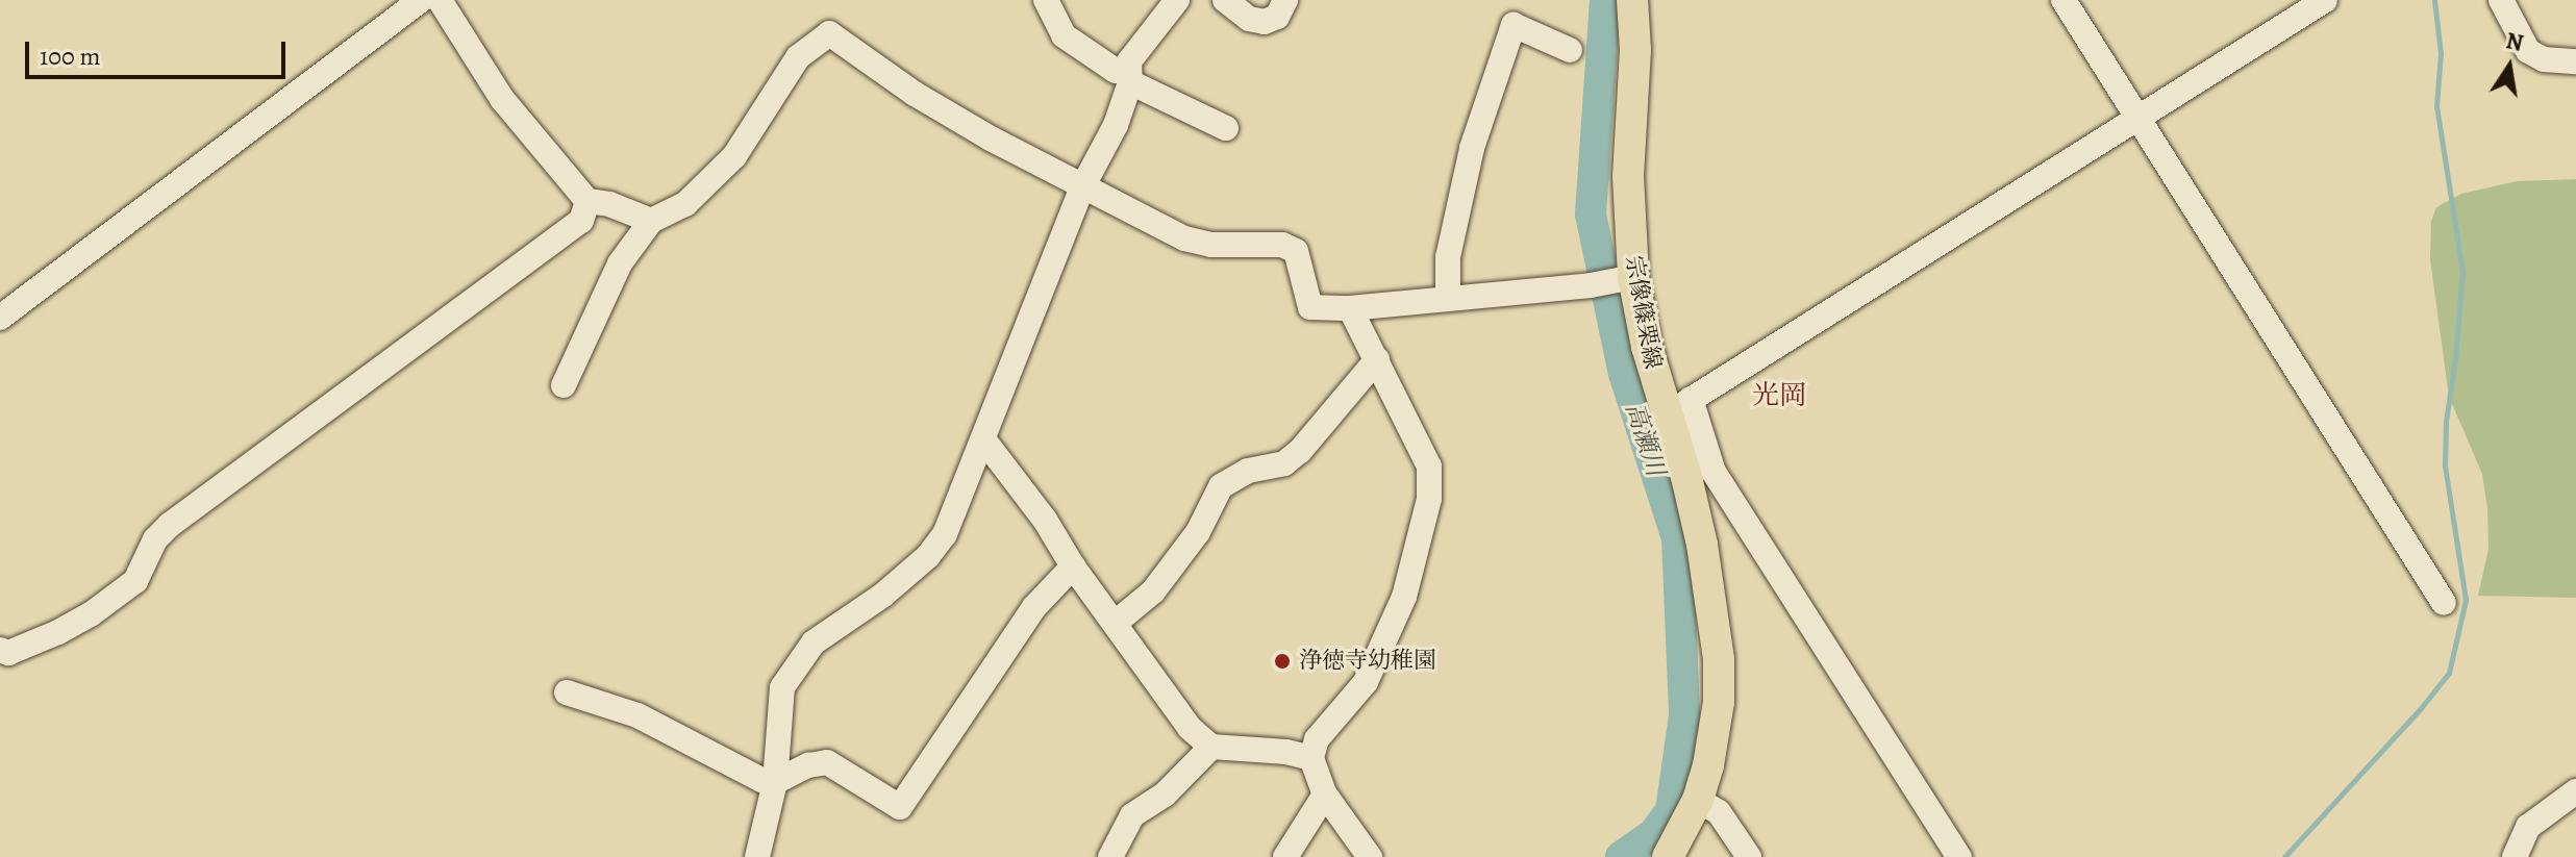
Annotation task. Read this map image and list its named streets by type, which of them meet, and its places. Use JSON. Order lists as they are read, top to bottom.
{
  "streets": {
    "main road": ["宗像篠栗線"]
  },
  "districts": ["光岡"],
  "water": ["高瀬川"],
  "places": ["浄徳寺幼稚園"],
  "scale_bar": "100 m",
  "north": "top"
}
